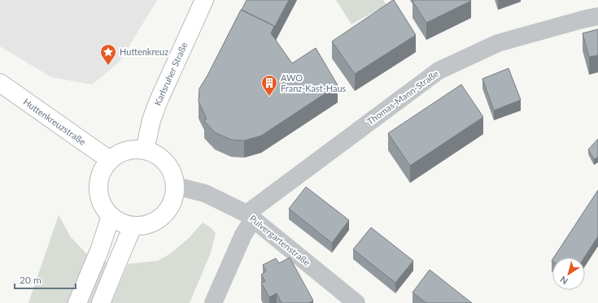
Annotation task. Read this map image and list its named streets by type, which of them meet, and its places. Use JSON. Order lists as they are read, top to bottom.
{
  "streets": {
    "main road": ["Karlsruher Straße", "Huttenkreuzstraße"],
    "street": ["Thomas-Mann-Straße", "Pulvergartenstraße"]
  },
  "crossings": [
    ["Karlsruher Straße", "Huttenkreuzstraße"],
    ["Karlsruher Straße", "Pulvergartenstraße"],
    ["Thomas-Mann-Straße", "Pulvergartenstraße"],
    ["Huttenkreuzstraße", "Pulvergartenstraße"]
  ],
  "places": {
    "place": ["Huttenkreuz"],
    "building": ["AWO Franz-Kast-Haus"]
  },
  "scale_bar": "20 m",
  "north": "bottom left"
}
